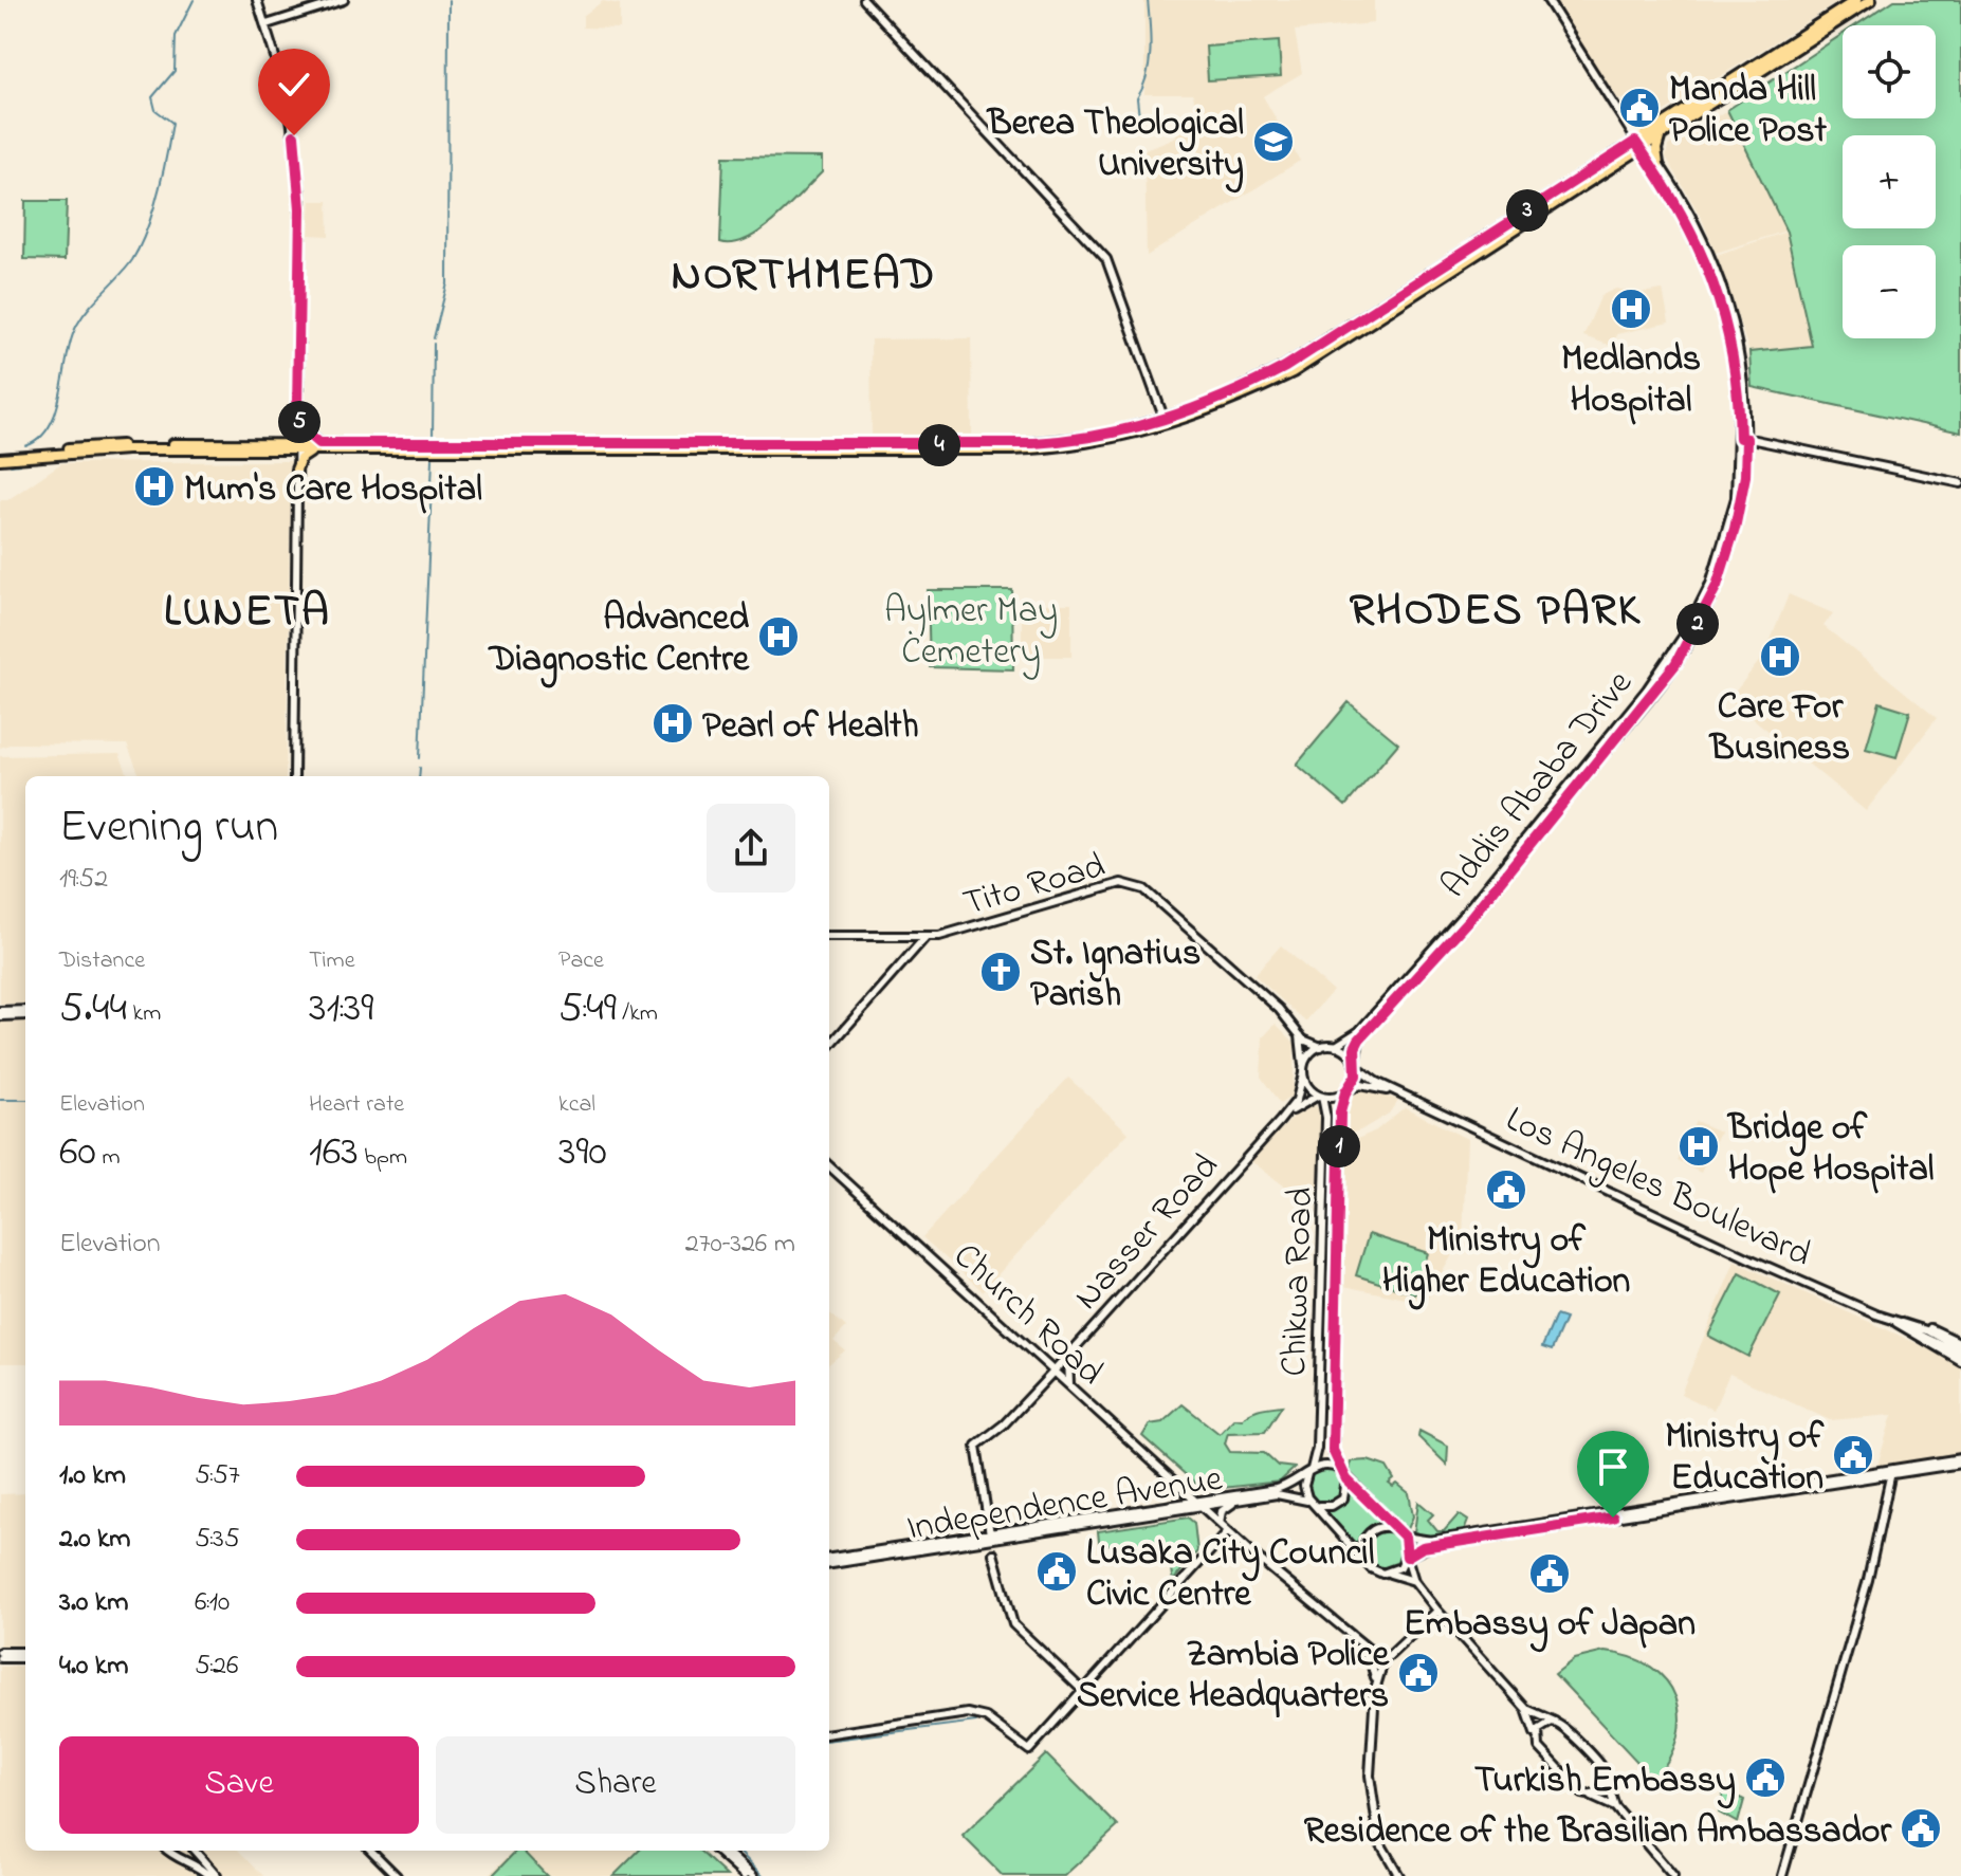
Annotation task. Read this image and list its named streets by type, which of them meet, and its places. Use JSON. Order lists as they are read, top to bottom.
{
  "streets": {
    "main road": [
      "Addis Ababa Drive",
      "Tito Road",
      "Los Angeles Boulevard",
      "Nasser Road",
      "Chikwa Road",
      "Church Road",
      "Independence Avenue"
    ]
  },
  "crossings": [
    ["Addis Ababa Drive", "Tito Road"],
    ["Addis Ababa Drive", "Los Angeles Boulevard"],
    ["Addis Ababa Drive", "Nasser Road"],
    ["Addis Ababa Drive", "Chikwa Road"],
    ["Tito Road", "Los Angeles Boulevard"],
    ["Tito Road", "Nasser Road"],
    ["Tito Road", "Chikwa Road"],
    ["Los Angeles Boulevard", "Nasser Road"],
    ["Los Angeles Boulevard", "Chikwa Road"],
    ["Nasser Road", "Chikwa Road"],
    ["Nasser Road", "Church Road"],
    ["Nasser Road", "Independence Avenue"],
    ["Chikwa Road", "Independence Avenue"],
    ["Church Road", "Independence Avenue"]
  ],
  "districts": ["NORTHMEAD", "RHODES PARK", "LUNETA"],
  "parks": ["Aylmer May Cemetery"],
  "places": {
    "public building": [
      "Manda Hill Police Post",
      "Ministry of Higher Education",
      "Ministry of Education",
      "Lusaka City Council Civic Centre",
      "Embassy of Japan",
      "Zambia Police Service Headquarters",
      "Turkish Embassy",
      "Residence of the Brasilian Ambassador"
    ],
    "school or university": ["Berea Theological University"],
    "hospital": [
      "Medlands Hospital",
      "Mum's Care Hospital",
      "Advanced Diagnostic Centre",
      "Care For Business",
      "Pearl of Health",
      "Bridge of Hope Hospital"
    ],
    "church": ["St. Ignatius Parish"]
  },
  "page": {
    "map_buttons": ["+", "−"],
    "pins": [
      "3",
      "5",
      "4",
      "2",
      "1"
    ],
    "heading": ["Evening run", "19:52"],
    "stats": [
      ["Distance", "5.44 km"],
      ["Time", "31:39"],
      ["Pace", "5:49 /km"],
      ["Elevation", "60 m"],
      ["Heart rate", "163 bpm"],
      ["kcal", "390"]
    ],
    "chart": ["Elevation", "270–326 m"],
    "list": [
      {
        "name": "1.0 km",
        "note": "5:57"
      },
      {
        "name": "2.0 km",
        "note": "5:35"
      },
      {
        "name": "3.0 km",
        "note": "6:10"
      },
      {
        "name": "4.0 km",
        "note": "5:26"
      }
    ],
    "buttons": ["Save", "Share"]
  }
}
